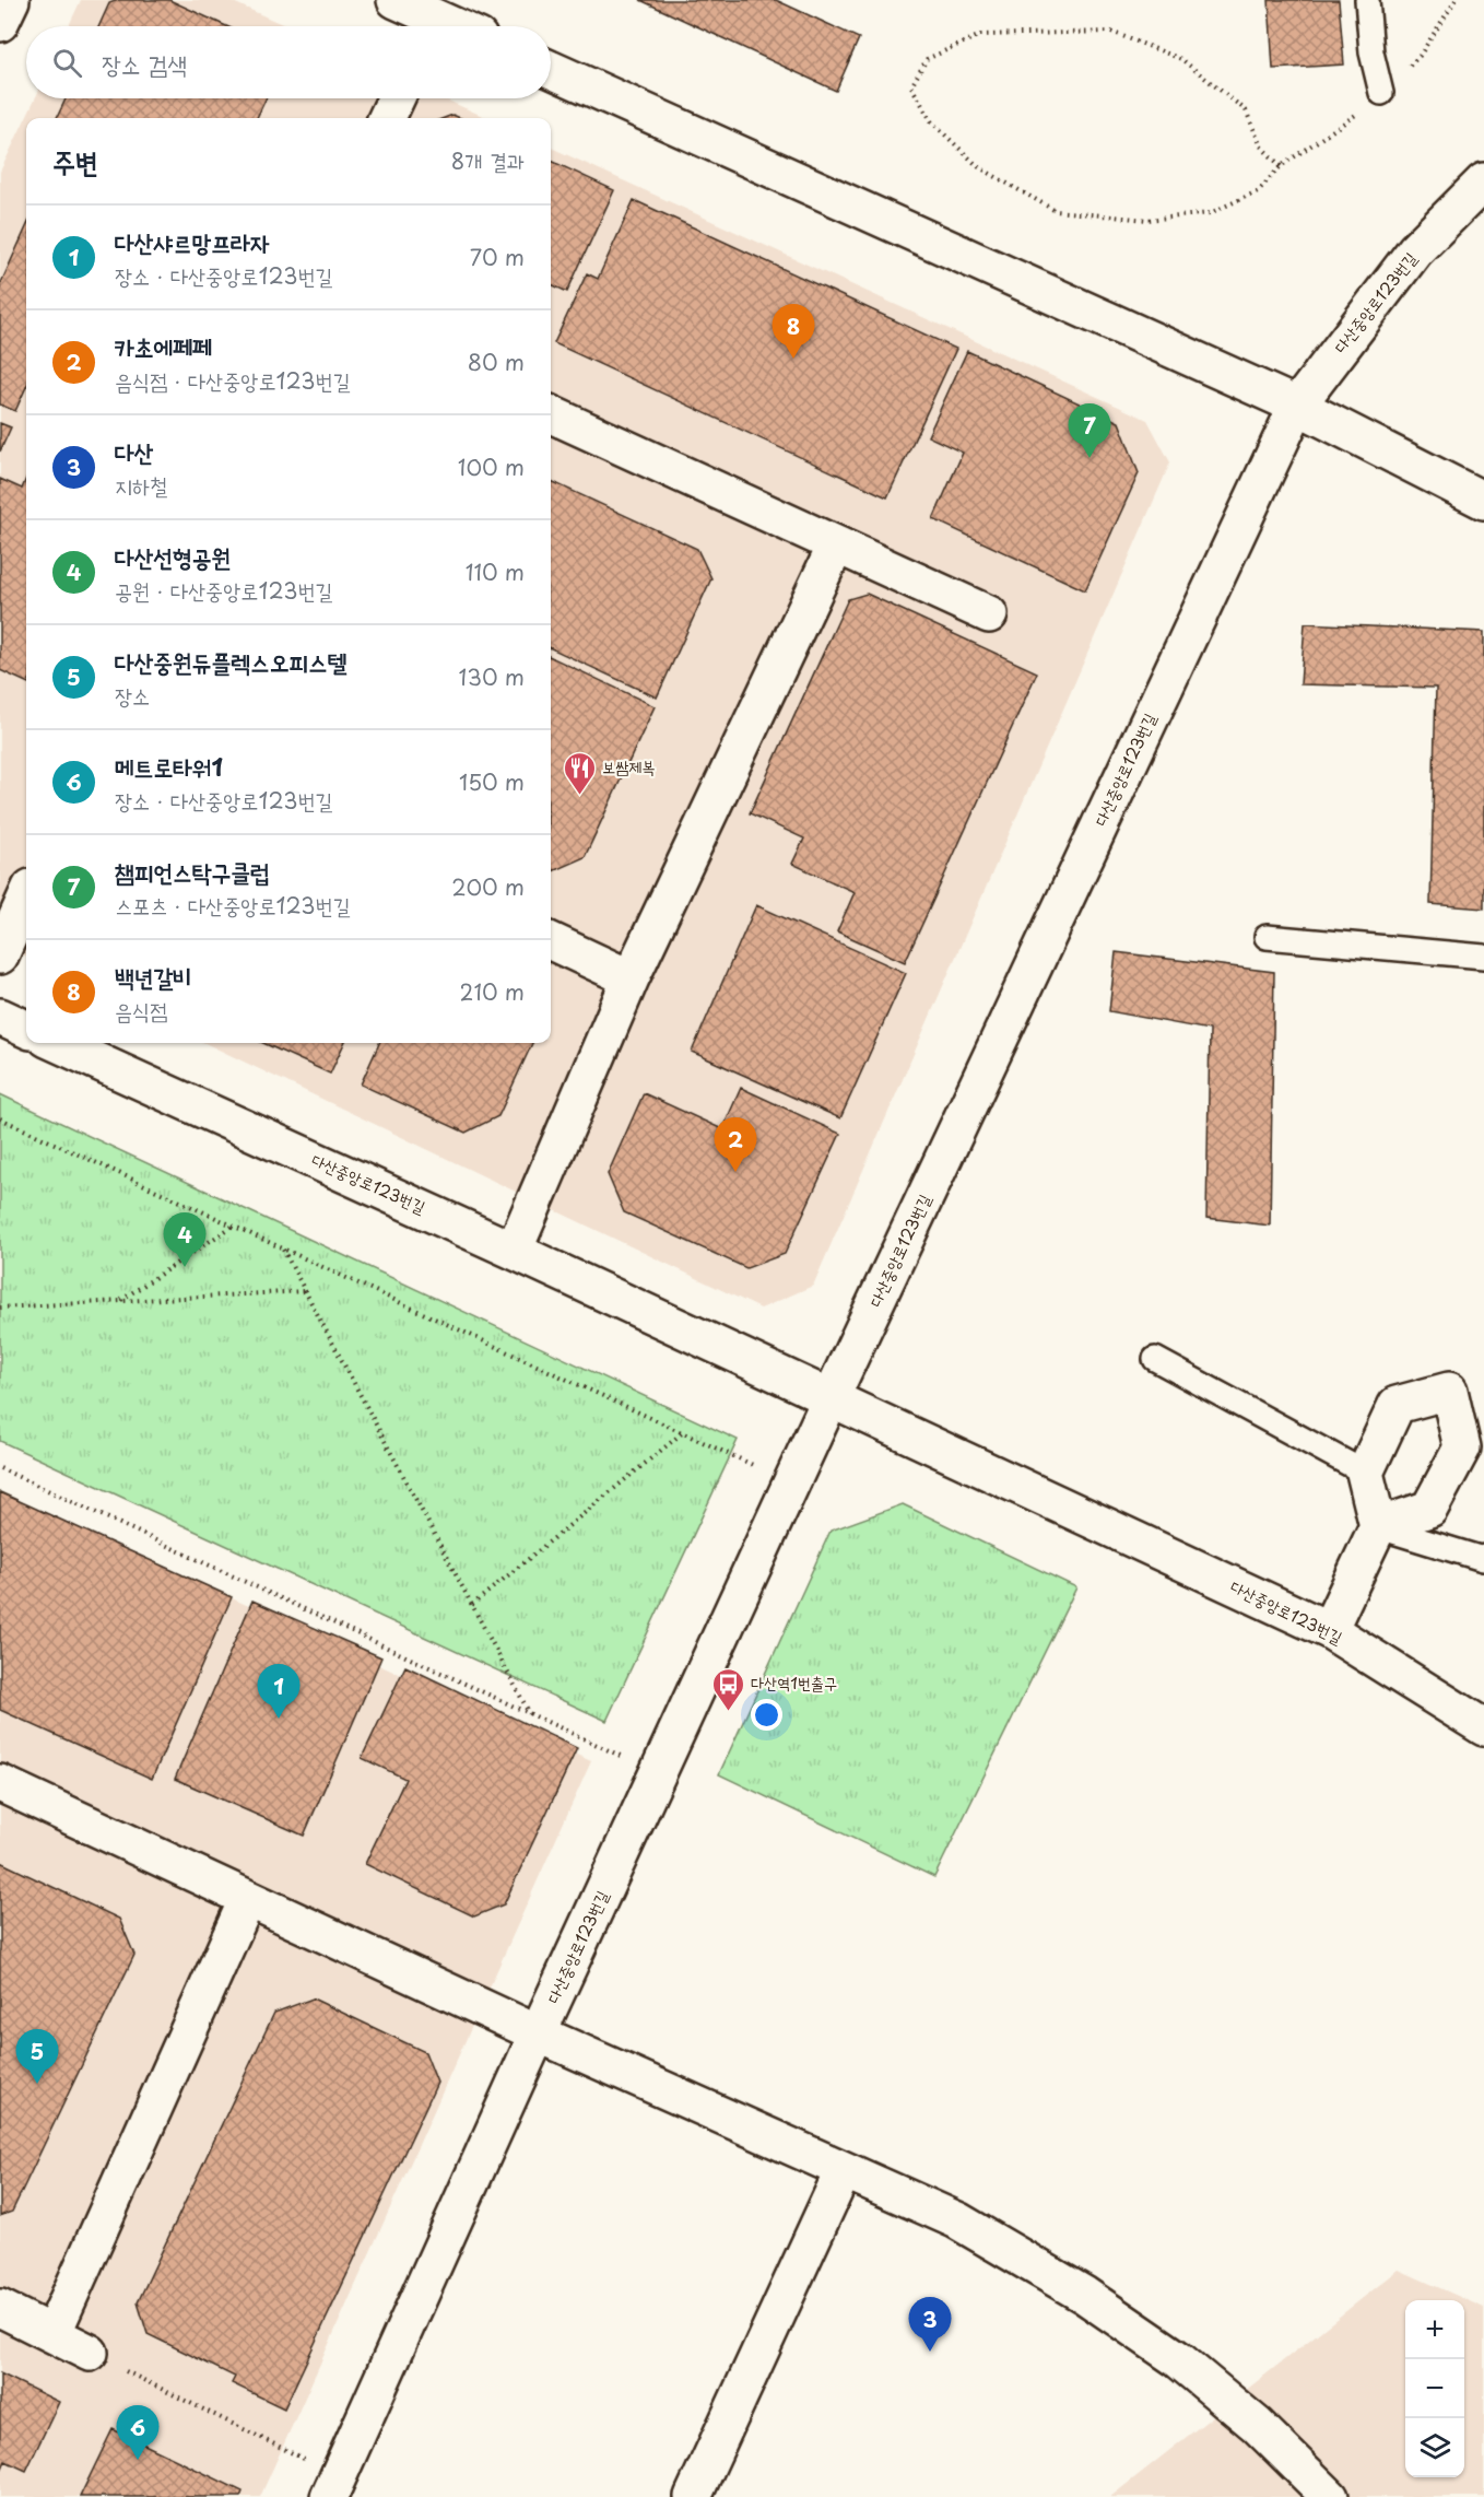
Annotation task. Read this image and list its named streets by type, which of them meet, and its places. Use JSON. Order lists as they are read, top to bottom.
{
  "streets": {
    "street": ["다산중앙로123번길"]
  },
  "places": {
    "restaurant": ["보쌈제복"],
    "bus stop": ["다산역1번출구"]
  },
  "page": {
    "search": "장소 검색",
    "heading": ["주변", "8개 결과"],
    "list": [
      {
        "mark": "1",
        "name": "다산샤르망프라자",
        "note": "장소 · 다산중앙로123번길",
        "value": "70 m"
      },
      {
        "mark": "2",
        "name": "카초에페페",
        "note": "음식점 · 다산중앙로123번길",
        "value": "80 m"
      },
      {
        "mark": "3",
        "name": "다산",
        "note": "지하철",
        "value": "100 m"
      },
      {
        "mark": "4",
        "name": "다산선형공원",
        "note": "공원 · 다산중앙로123번길",
        "value": "110 m"
      },
      {
        "mark": "5",
        "name": "다산중원듀플렉스오피스텔",
        "note": "장소",
        "value": "130 m"
      },
      {
        "mark": "6",
        "name": "메트로타워1",
        "note": "장소 · 다산중앙로123번길",
        "value": "150 m"
      },
      {
        "mark": "7",
        "name": "챔피언스탁구클럽",
        "note": "스포츠 · 다산중앙로123번길",
        "value": "200 m"
      },
      {
        "mark": "8",
        "name": "백년갈비",
        "note": "음식점",
        "value": "210 m"
      }
    ],
    "pins": [
      "8",
      "7",
      "2",
      "4",
      "1",
      "5",
      "3",
      "6"
    ],
    "map_buttons": ["+", "−"]
  }
}
